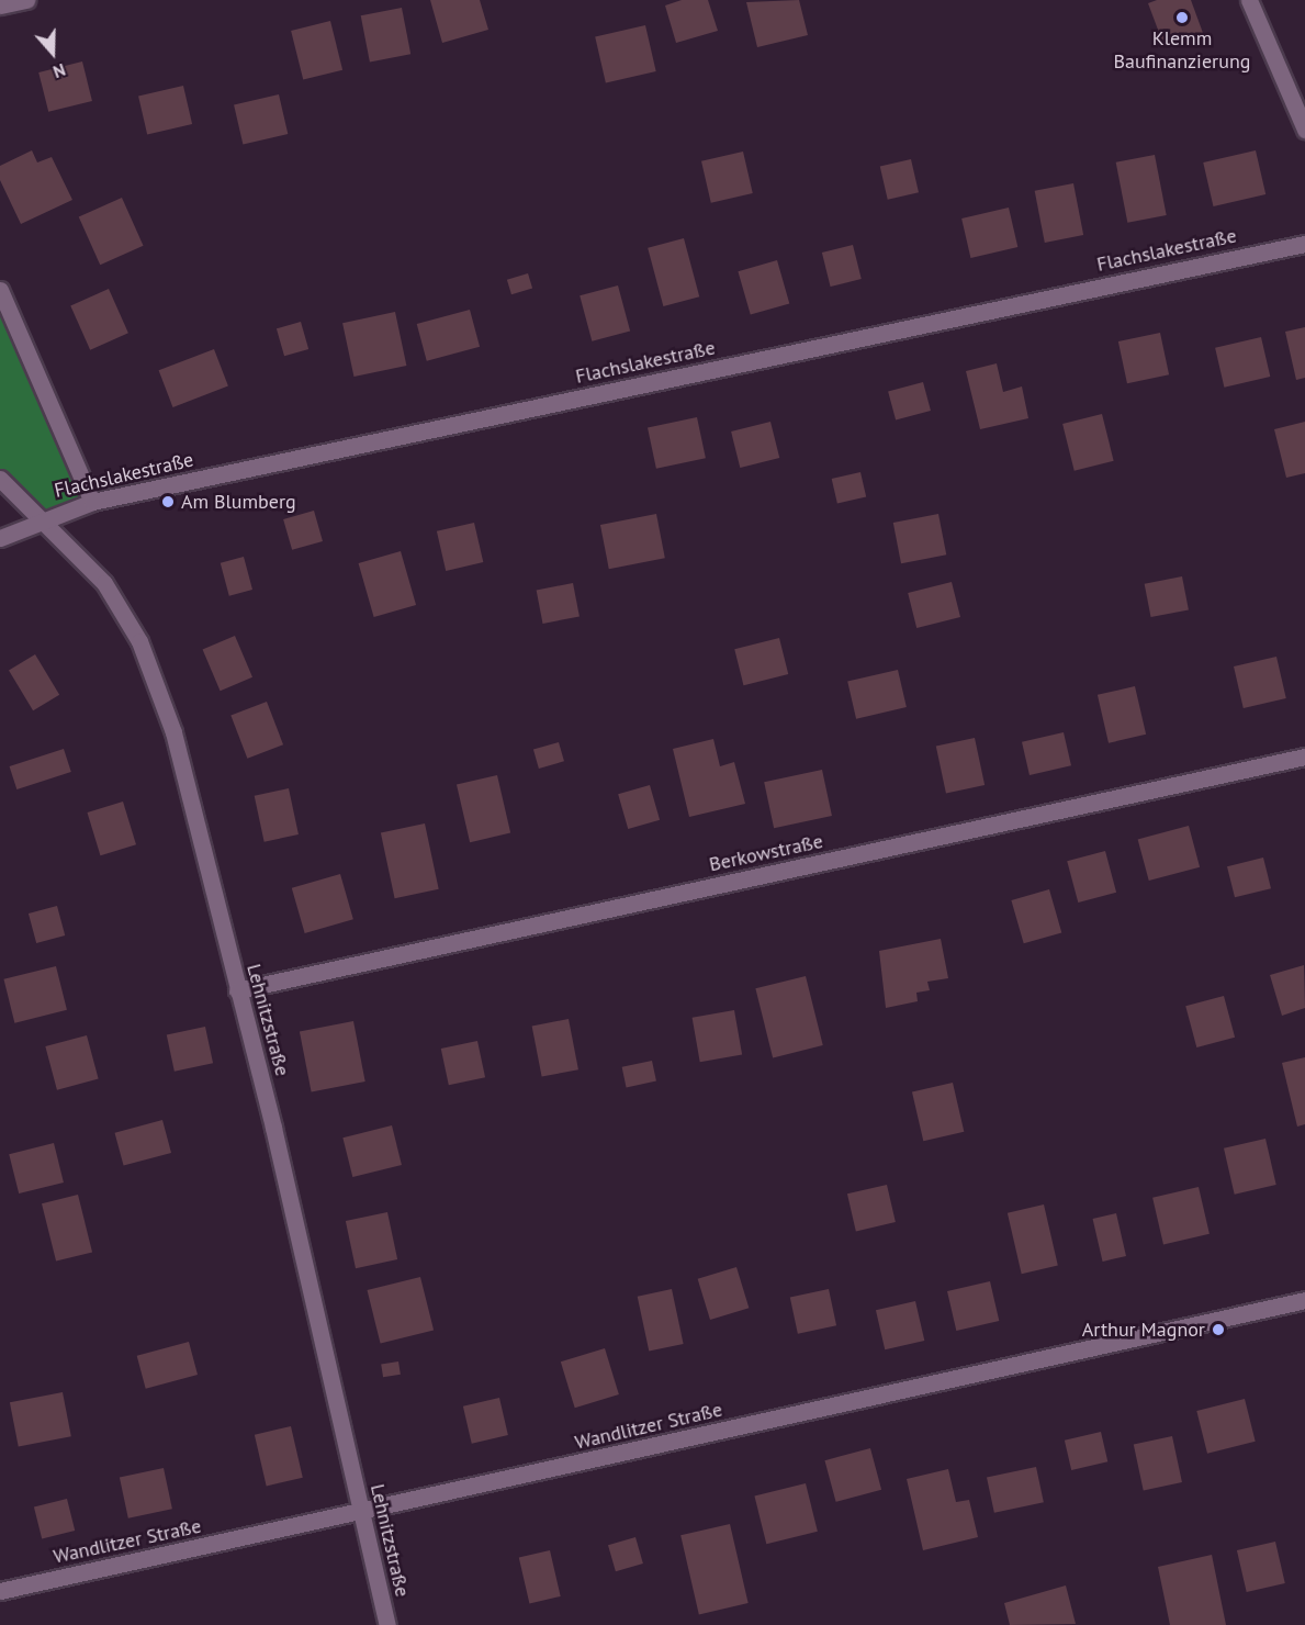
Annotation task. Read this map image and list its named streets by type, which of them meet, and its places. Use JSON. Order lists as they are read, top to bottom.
{
  "streets": {
    "street": [
      "Flachslakestraße",
      "Berkowstraße",
      "Lehnitzstraße",
      "Wandlitzer Straße"
    ]
  },
  "crossings": [
    ["Flachslakestraße", "Lehnitzstraße"],
    ["Berkowstraße", "Lehnitzstraße"],
    ["Lehnitzstraße", "Wandlitzer Straße"]
  ],
  "places": ["Klemm Baufinanzierung", "Am Blumberg", "Arthur Magnor"],
  "north": "bottom"
}
